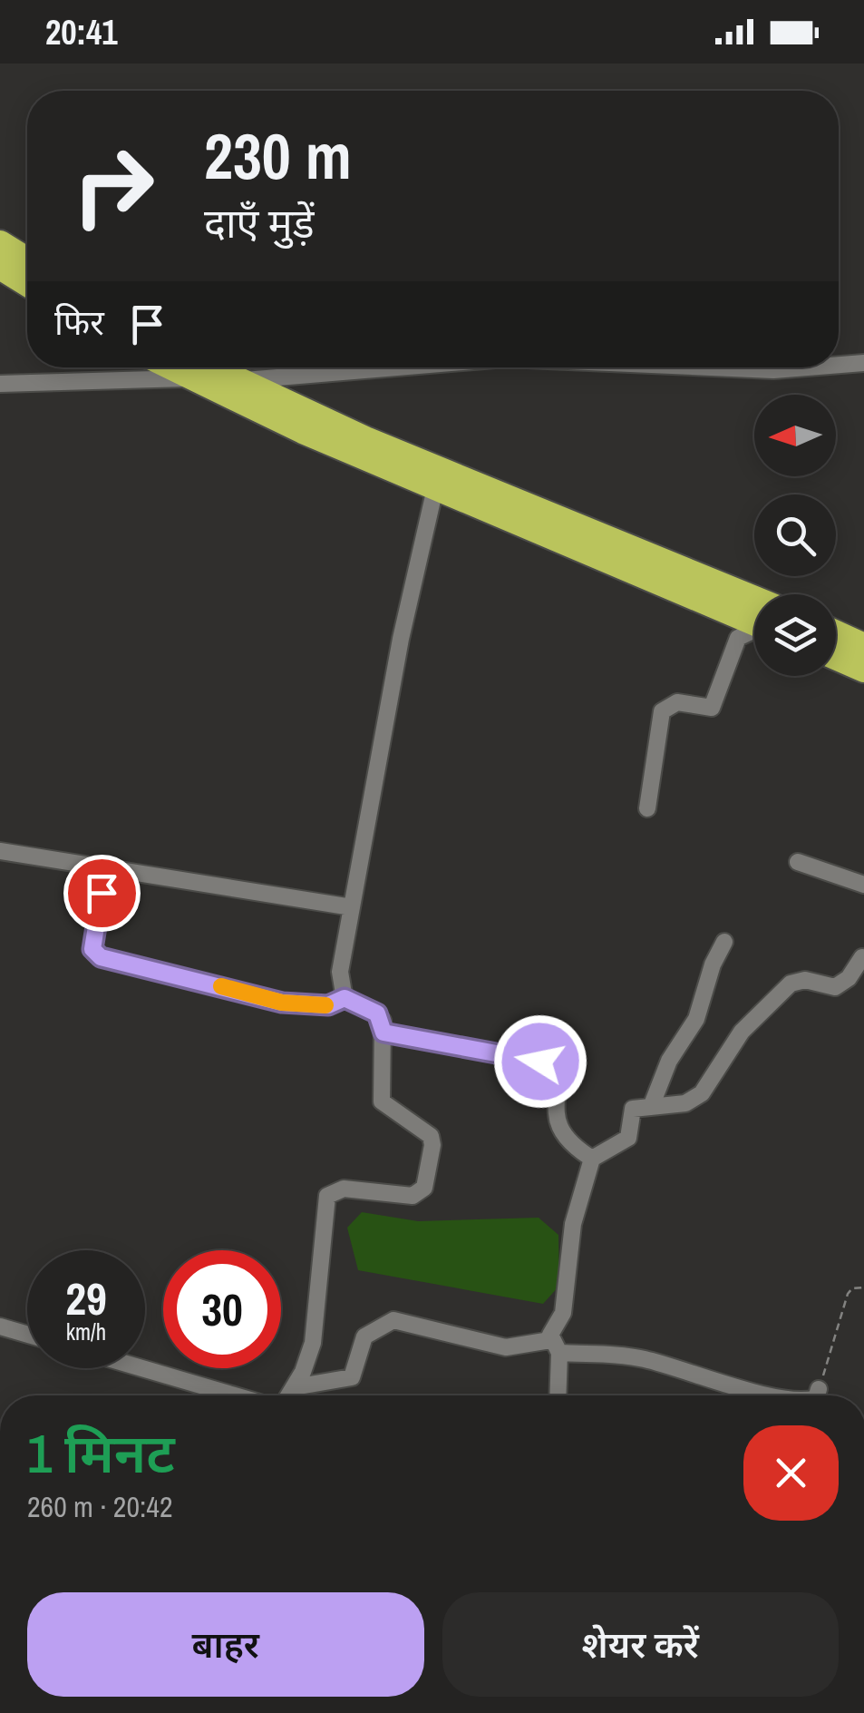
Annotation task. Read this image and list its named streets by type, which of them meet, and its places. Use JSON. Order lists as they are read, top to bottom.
{
  "north": "left",
  "page": {
    "status": "20:41",
    "turn": ["230 m", "दाएँ मुड़ें"],
    "then": "फिर",
    "speed": "29 km/h",
    "limit": "30",
    "heading": ["1 मिनट", "260 m · 20:42"],
    "buttons": ["बाहर", "शेयर करें"]
  }
}
